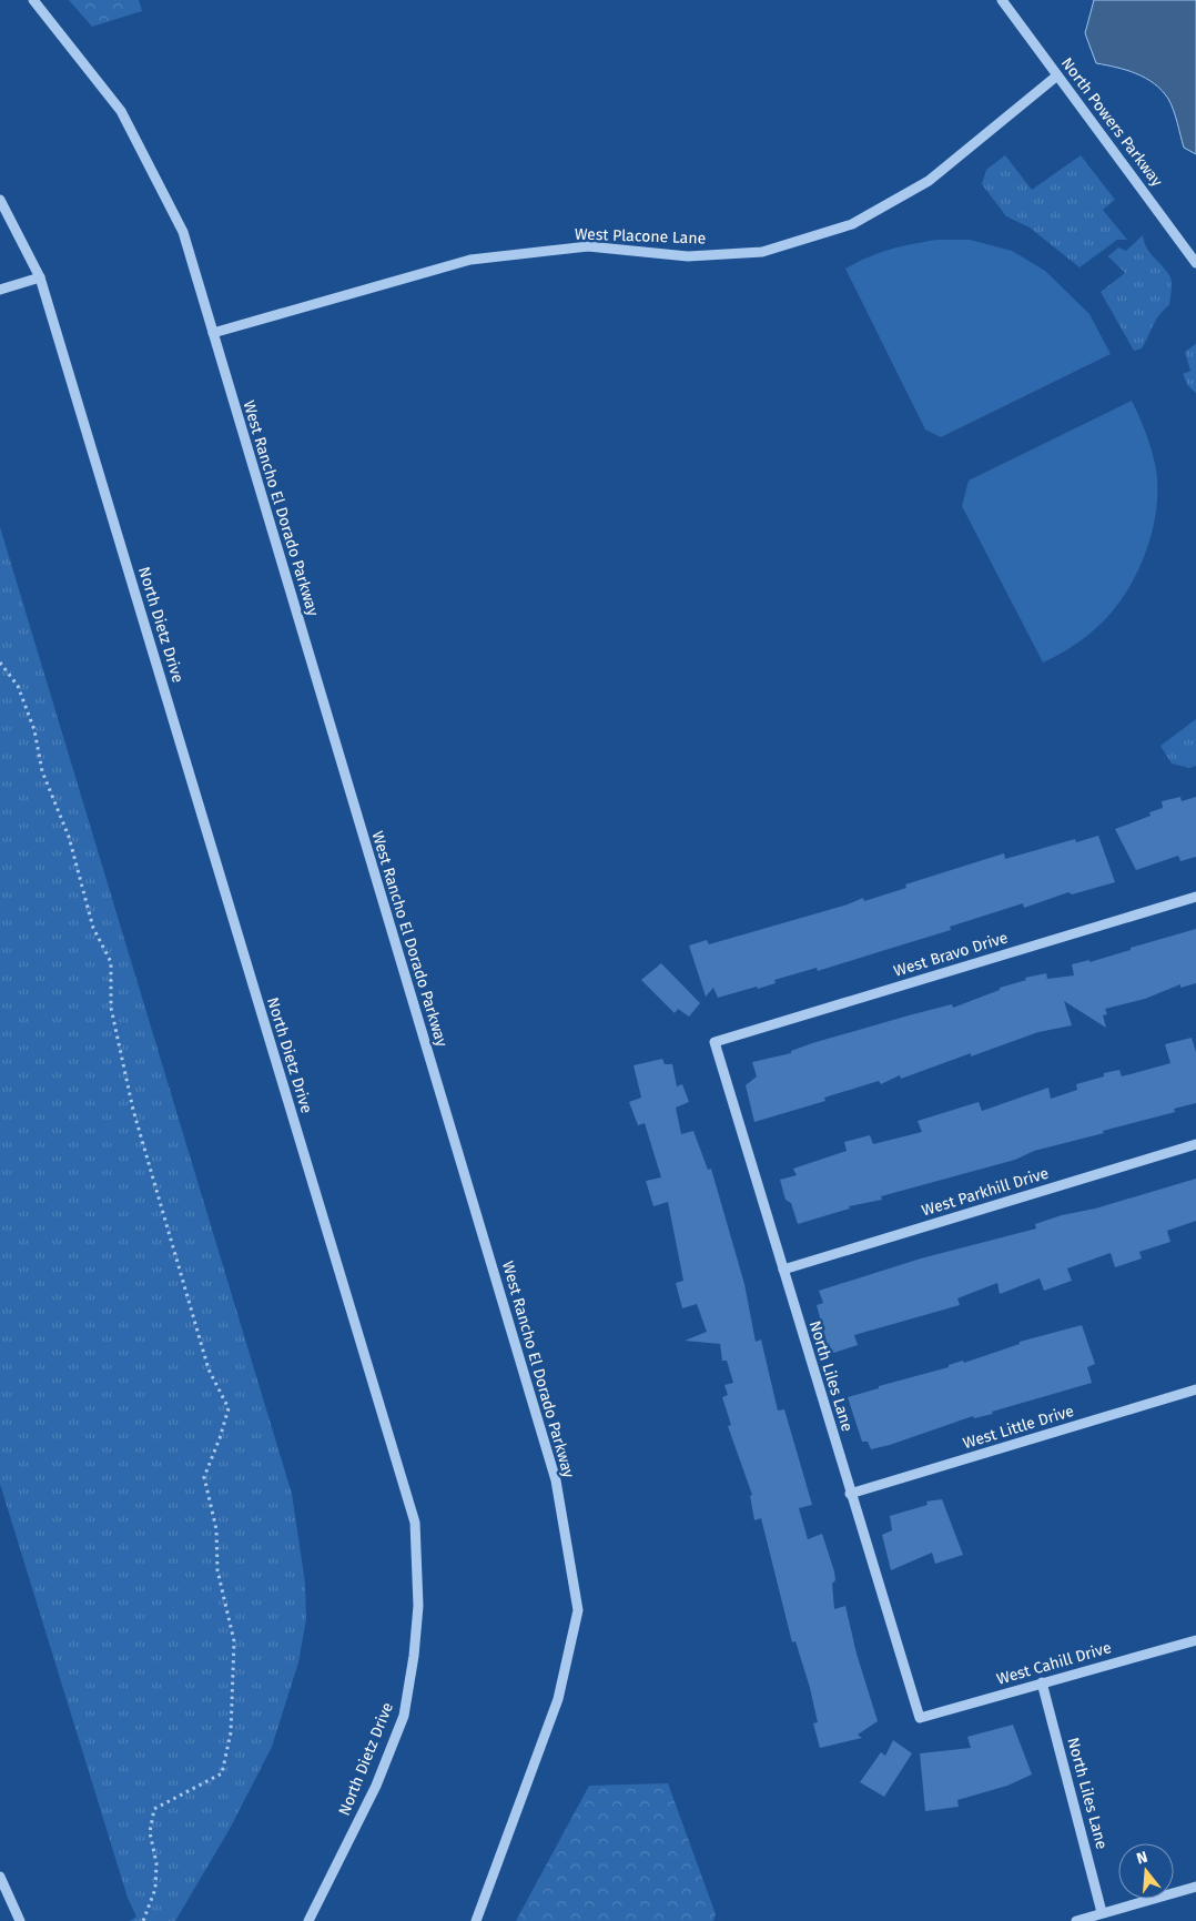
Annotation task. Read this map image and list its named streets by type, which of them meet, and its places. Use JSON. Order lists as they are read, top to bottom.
{
  "streets": {
    "street": [
      "North Powers Parkway",
      "West Placone Lane",
      "West Rancho El Dorado Parkway",
      "North Dietz Drive",
      "West Bravo Drive",
      "West Parkhill Drive",
      "North Liles Lane",
      "West Little Drive",
      "West Cahill Drive"
    ]
  },
  "crossings": [
    ["North Powers Parkway", "West Placone Lane"],
    ["West Placone Lane", "West Rancho El Dorado Parkway"],
    ["West Bravo Drive", "North Liles Lane"],
    ["West Parkhill Drive", "North Liles Lane"],
    ["North Liles Lane", "West Little Drive"],
    ["North Liles Lane", "West Cahill Drive"]
  ],
  "north": "top"
}
